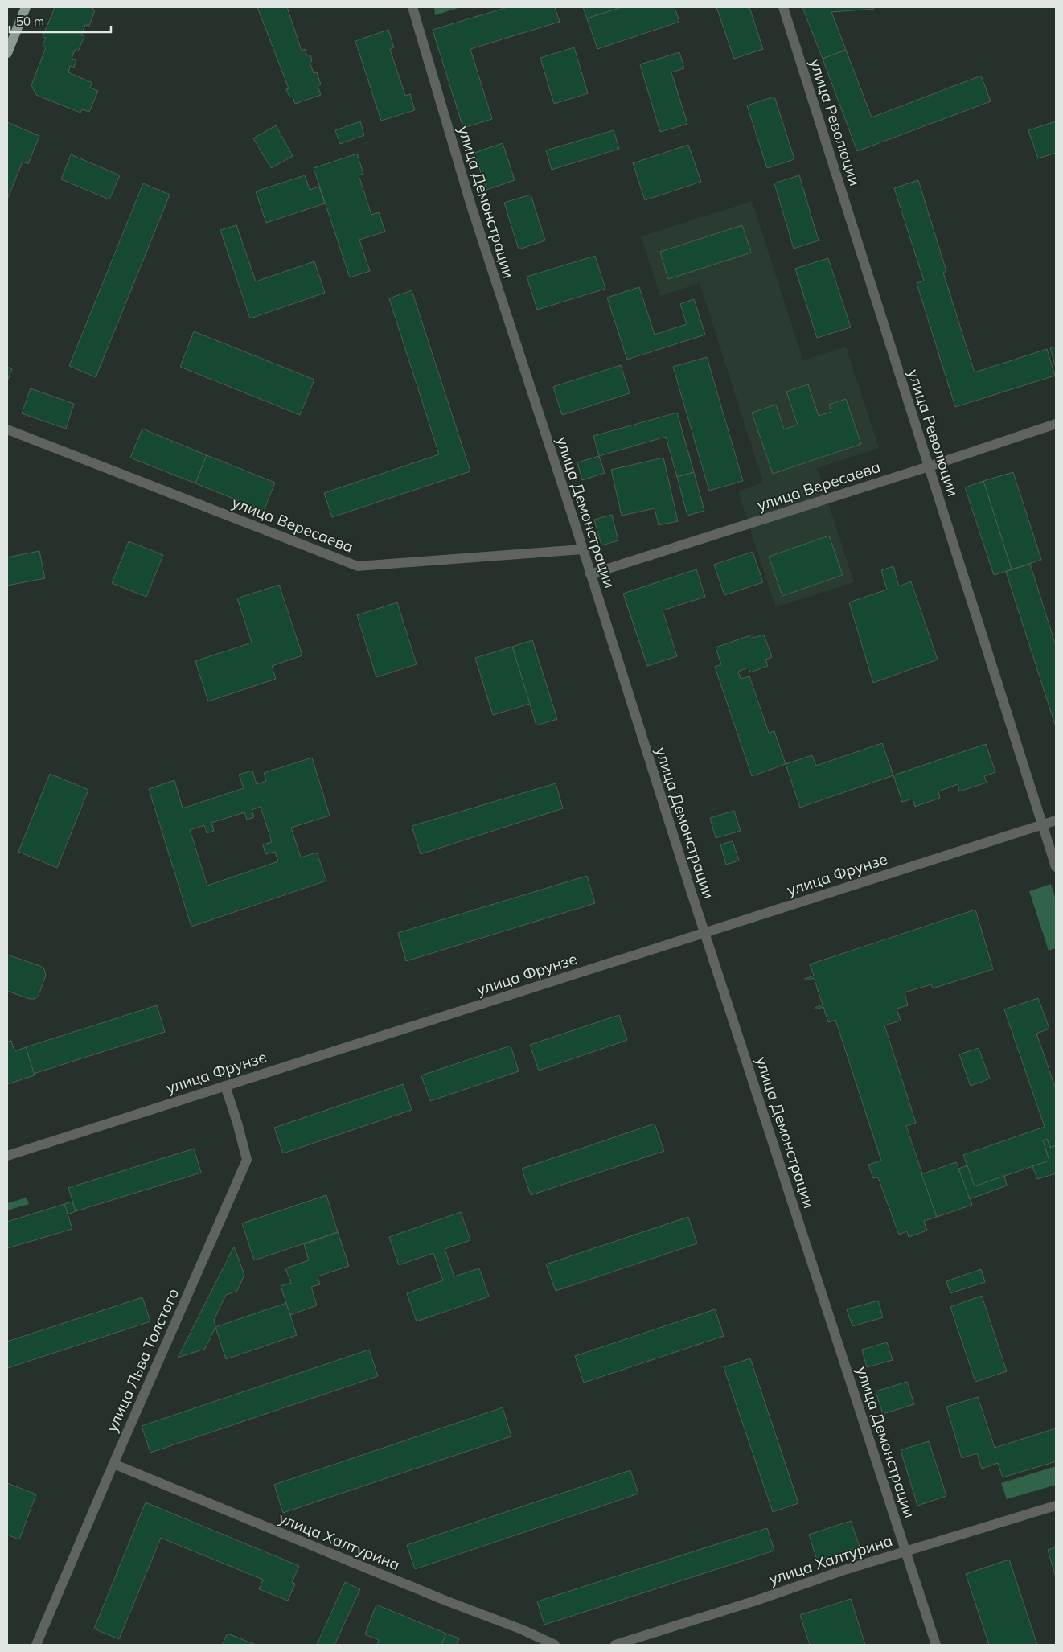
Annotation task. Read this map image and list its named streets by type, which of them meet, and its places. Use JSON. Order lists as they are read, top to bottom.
{
  "streets": {
    "street": [
      "улица Революции",
      "улица Демонстрации",
      "улица Вересаева",
      "улица Фрунзе",
      "улица Льва Толстого",
      "улица Халтурина"
    ]
  },
  "crossings": [
    ["улица Революции", "улица Вересаева"],
    ["улица Революции", "улица Фрунзе"],
    ["улица Демонстрации", "улица Вересаева"],
    ["улица Демонстрации", "улица Фрунзе"],
    ["улица Демонстрации", "улица Халтурина"],
    ["улица Фрунзе", "улица Льва Толстого"],
    ["улица Льва Толстого", "улица Халтурина"]
  ],
  "scale_bar": "50 m"
}
